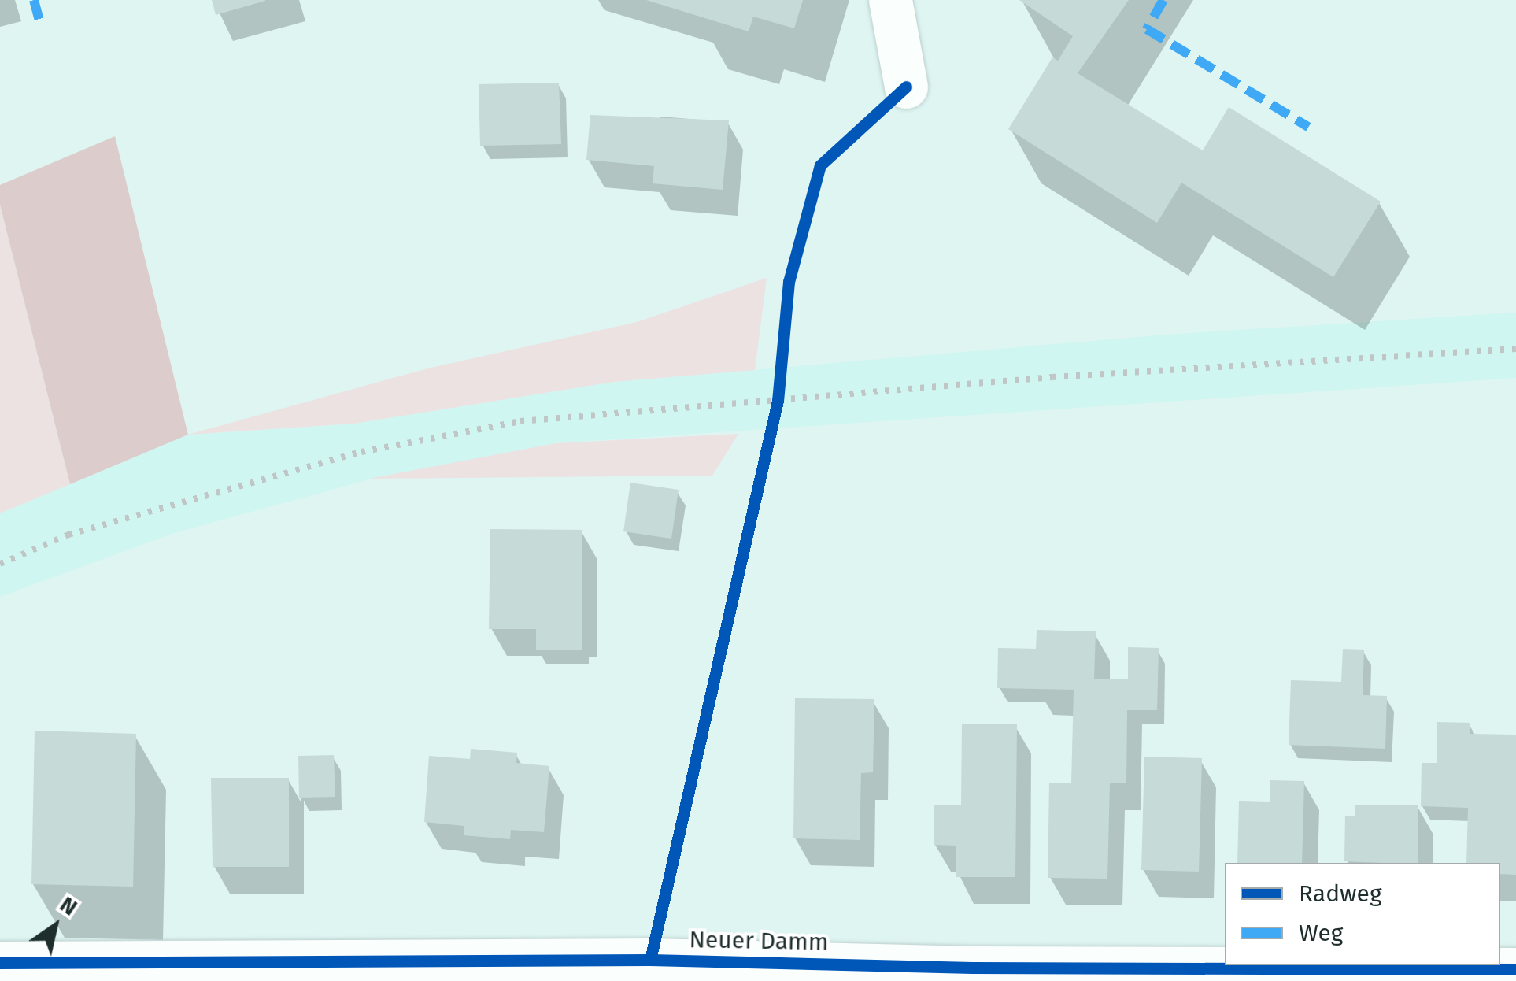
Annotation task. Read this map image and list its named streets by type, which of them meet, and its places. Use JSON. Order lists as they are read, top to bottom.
{
  "streets": {
    "street": ["Neuer Damm"]
  },
  "legend": ["Radweg", "Weg"],
  "north": "top right"
}
